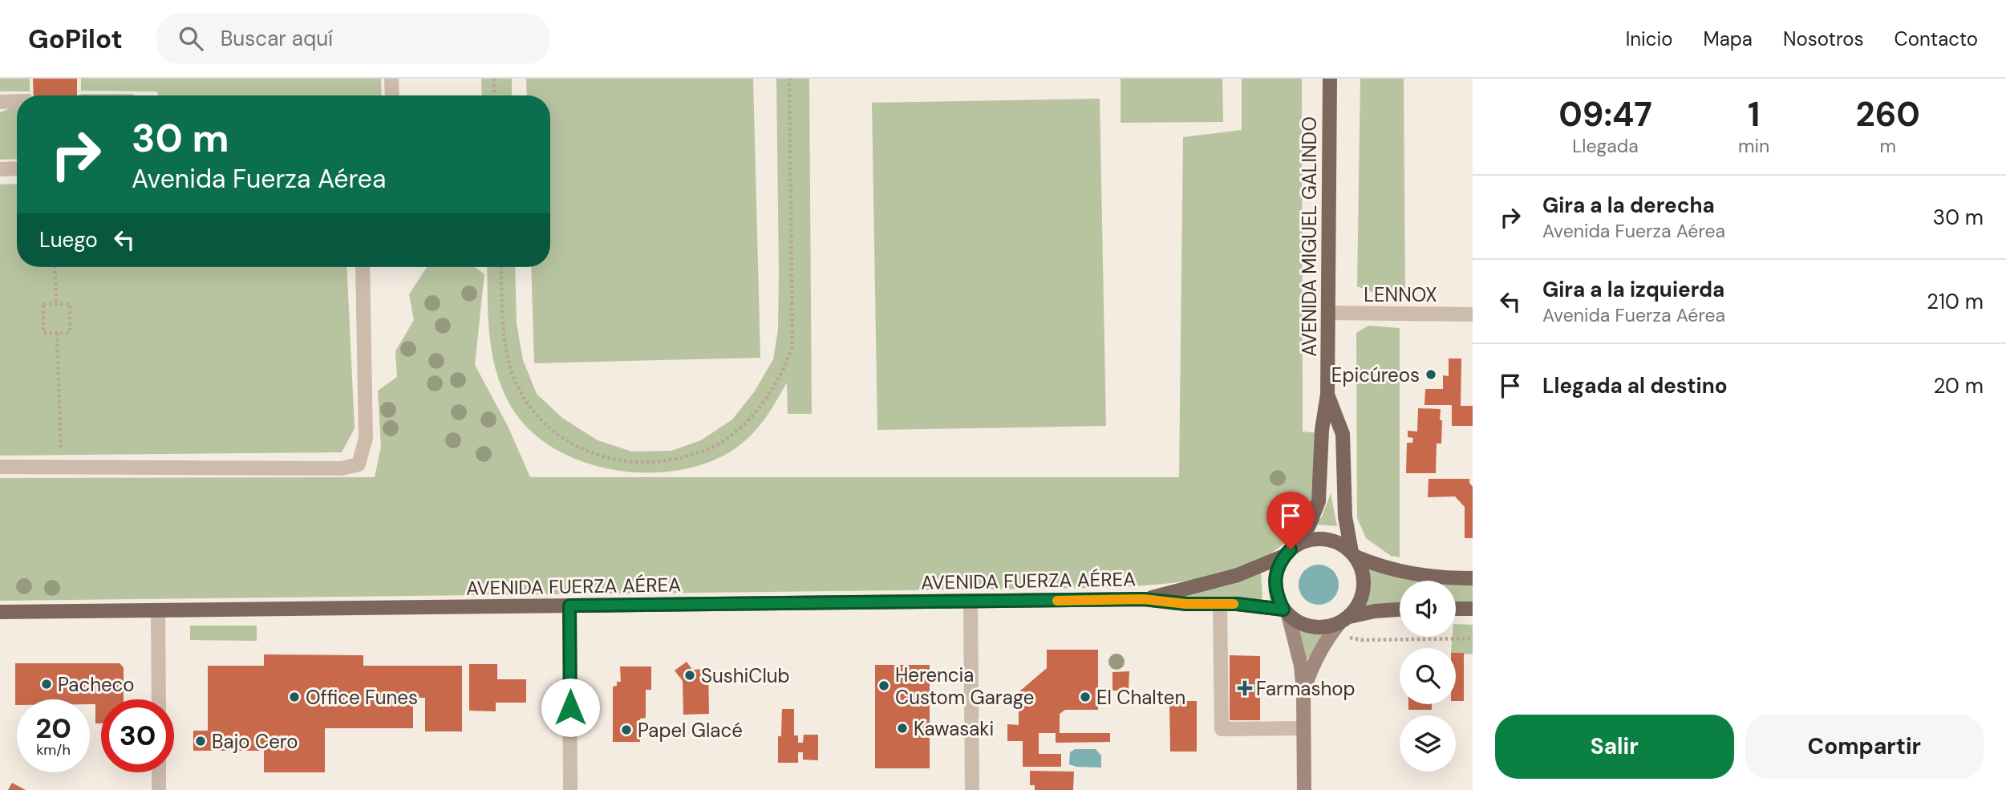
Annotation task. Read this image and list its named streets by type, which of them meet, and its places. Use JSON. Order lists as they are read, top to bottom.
{
  "streets": {
    "main road": ["AVENIDA MIGUEL GALINDO", "AVENIDA FUERZA AÉREA"],
    "street": ["LENNOX"]
  },
  "crossings": [
    ["AVENIDA MIGUEL GALINDO", "LENNOX"],
    ["AVENIDA MIGUEL GALINDO", "AVENIDA FUERZA AÉREA"]
  ],
  "places": {
    "other": [
      "Epicúreos",
      "SushiClub",
      "Pacheco",
      "Herencia Custom Garage",
      "Office Funes",
      "El Chalten",
      "Kawasaki",
      "Papel Glacé",
      "Bajo Cero"
    ],
    "health": ["Farmashop"]
  },
  "page": {
    "header": "GoPilot",
    "search": "Buscar aquí",
    "nav": [
      "Inicio",
      "Mapa",
      "Nosotros",
      "Contacto"
    ],
    "eta": [
      "09:47",
      "Llegada",
      "1",
      "min",
      "260",
      "m"
    ],
    "turn": ["30 m", "Avenida Fuerza Aérea"],
    "list": [
      {
        "name": "Gira a la derecha",
        "note": "Avenida Fuerza Aérea",
        "value": "30 m"
      },
      {
        "name": "Gira a la izquierda",
        "note": "Avenida Fuerza Aérea",
        "value": "210 m"
      },
      {
        "name": "Llegada al destino",
        "value": "20 m"
      }
    ],
    "then": "Luego",
    "speed": "20 km/h",
    "limit": "30",
    "buttons": ["Salir", "Compartir"]
  }
}
